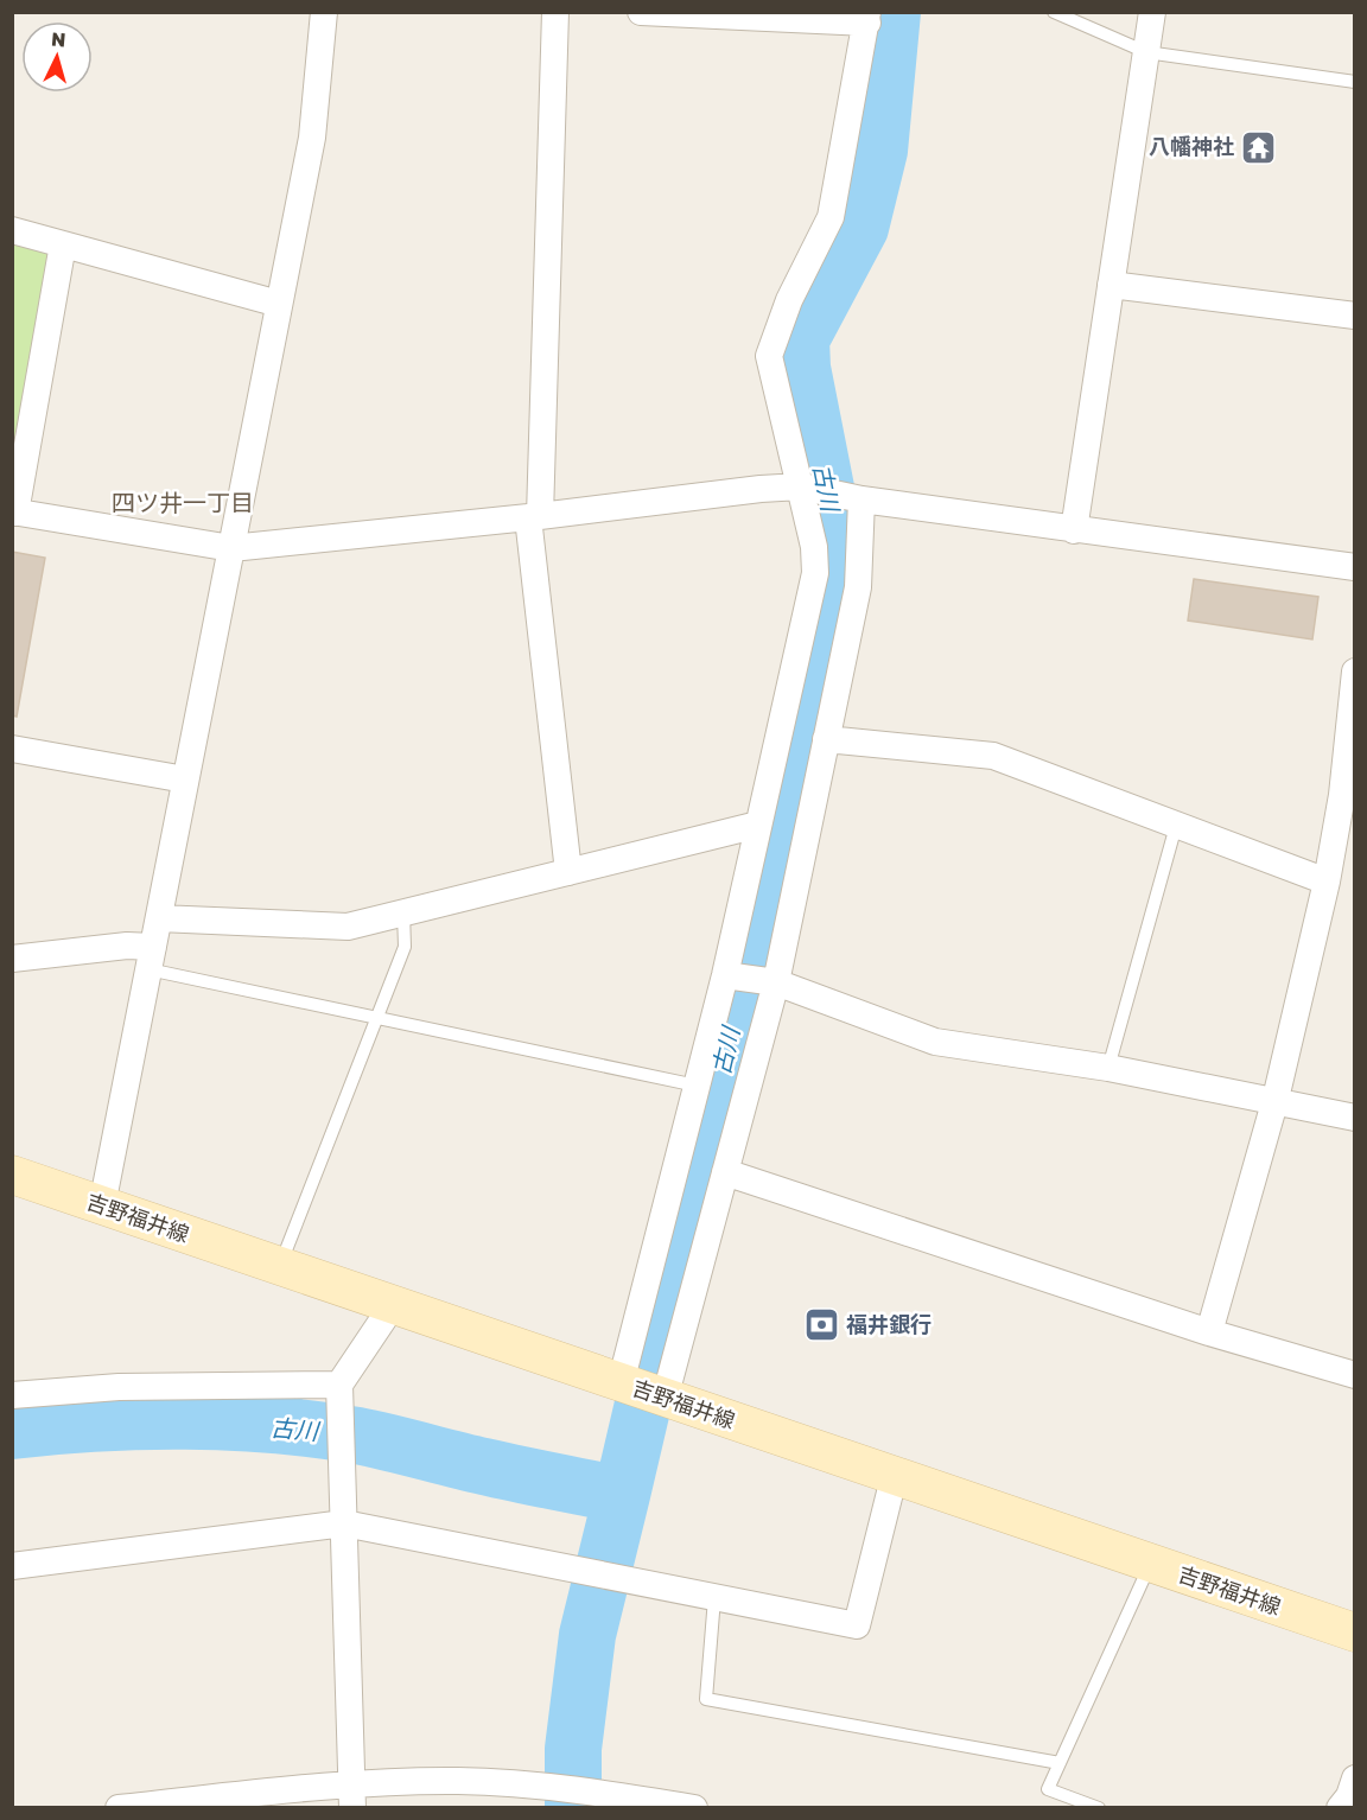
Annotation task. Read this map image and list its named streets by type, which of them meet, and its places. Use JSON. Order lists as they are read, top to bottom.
{
  "streets": {
    "main road": ["吉野福井線"]
  },
  "districts": ["四ツ井一丁目"],
  "water": ["古川"],
  "places": {
    "temple": ["八幡神社"],
    "bank": ["福井銀行"]
  },
  "north": "top"
}
